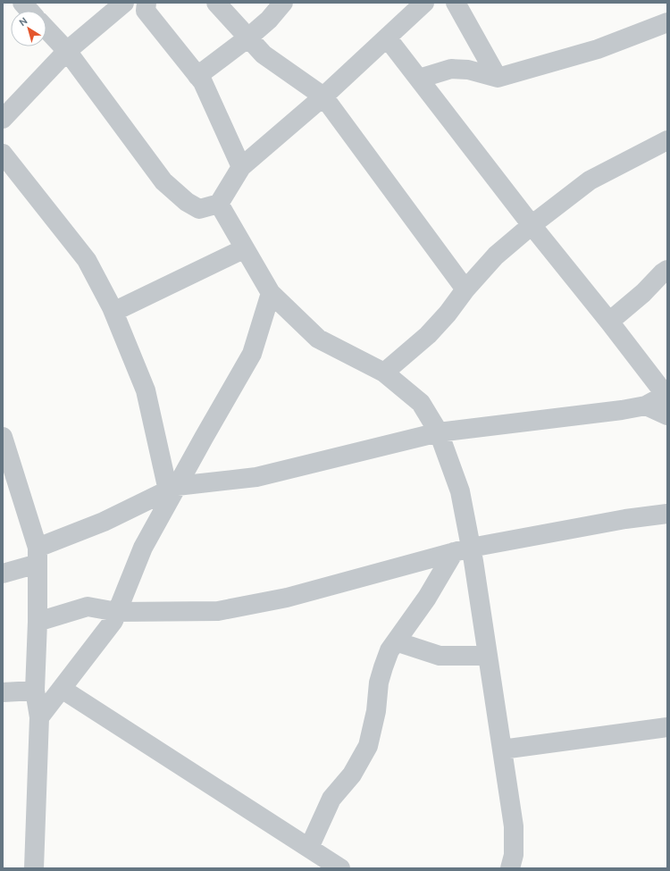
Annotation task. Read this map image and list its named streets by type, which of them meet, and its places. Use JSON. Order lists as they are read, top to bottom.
{
  "north": "top left"
}
